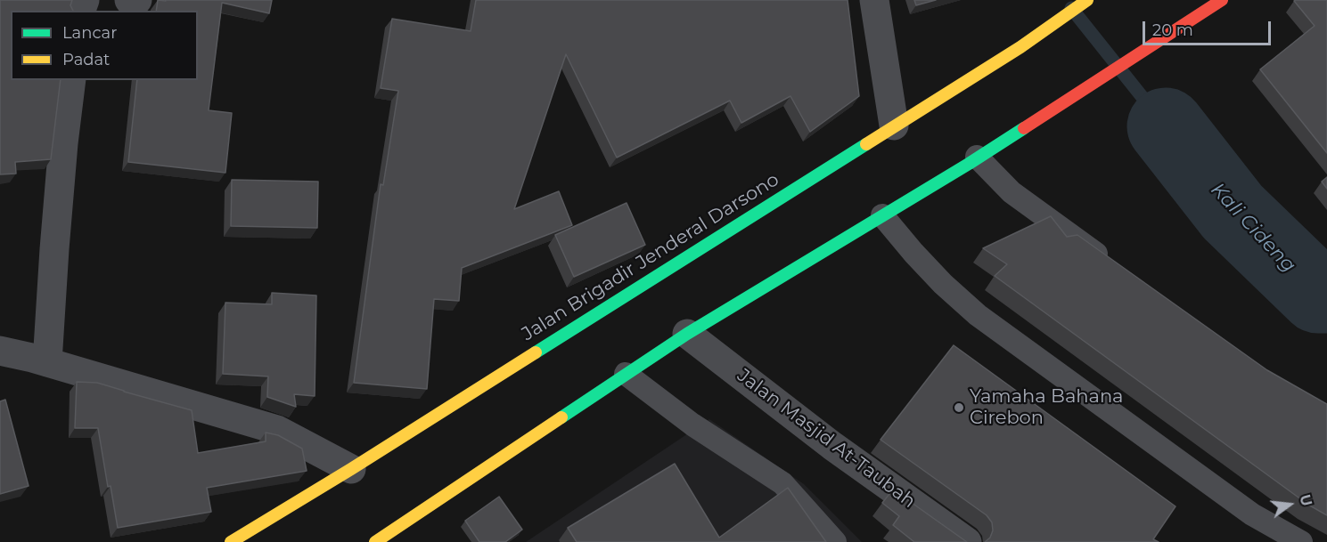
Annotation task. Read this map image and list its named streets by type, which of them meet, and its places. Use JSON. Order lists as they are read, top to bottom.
{
  "streets": {
    "highway": ["Jalan Brigadir Jenderal Darsono"],
    "street": ["Jalan Masjid At-Taubah"]
  },
  "water": ["Kali Cideng"],
  "places": ["Yamaha Bahana Cirebon"],
  "legend": ["Lancar", "Padat"],
  "scale_bar": "20 m",
  "north": "right"
}
